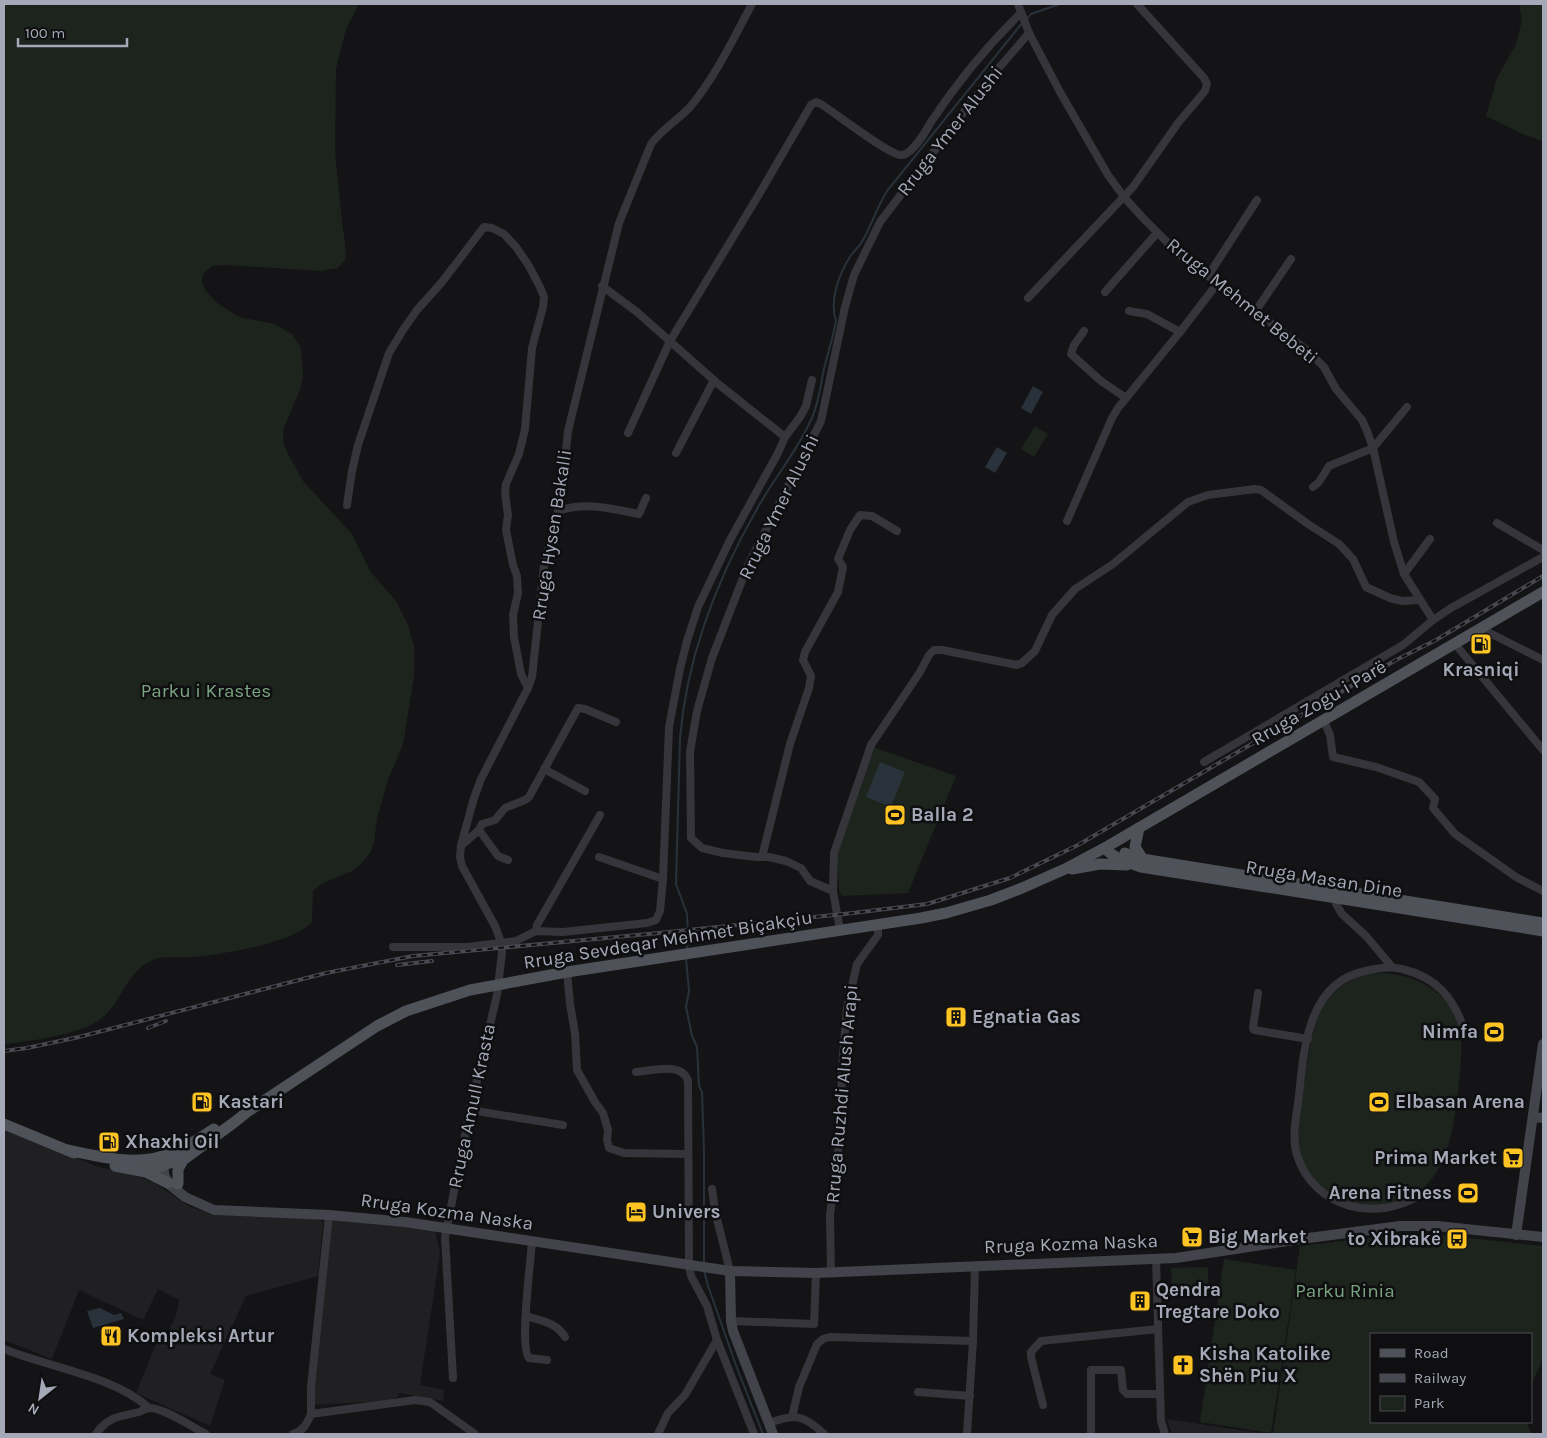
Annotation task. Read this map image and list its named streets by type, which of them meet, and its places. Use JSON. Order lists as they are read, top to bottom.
{
  "streets": {
    "main road": [
      "Rruga Zogu i Parë",
      "Rruga Masan Dine",
      "Rruga Sevdeqar Mehmet Biçakçiu",
      "Rruga Kozma Naska"
    ],
    "street": [
      "Rruga Ymer Alushi",
      "Rruga Mehmet Bebeti",
      "Rruga Hysen Bakalli",
      "Rruga Ruzhdi Alush Arapi",
      "Rruga Amull Krasta"
    ]
  },
  "crossings": [
    ["Rruga Ymer Alushi", "Rruga Mehmet Bebeti"],
    ["Rruga Hysen Bakalli", "Rruga Sevdeqar Mehmet Biçakçiu"],
    ["Rruga Hysen Bakalli", "Rruga Amull Krasta"],
    ["Rruga Zogu i Parë", "Rruga Masan Dine"],
    ["Rruga Zogu i Parë", "Rruga Sevdeqar Mehmet Biçakçiu"],
    ["Rruga Masan Dine", "Rruga Sevdeqar Mehmet Biçakçiu"],
    ["Rruga Sevdeqar Mehmet Biçakçiu", "Rruga Ruzhdi Alush Arapi"],
    ["Rruga Sevdeqar Mehmet Biçakçiu", "Rruga Amull Krasta"],
    ["Rruga Ruzhdi Alush Arapi", "Rruga Kozma Naska"],
    ["Rruga Amull Krasta", "Rruga Kozma Naska"]
  ],
  "parks": ["Parku i Krastes", "Parku Rinia"],
  "places": {
    "fuel station": ["Krasniqi", "Kastari", "Xhaxhi Oil"],
    "sports": [
      "Balla 2",
      "Nimfa",
      "Elbasan Arena",
      "Arena Fitness"
    ],
    "building": ["Egnatia Gas", "Qendra Tregtare Doko"],
    "supermarket": ["Prima Market", "Big Market"],
    "hotel": ["Univers"],
    "bus stop": ["to Xibrakë"],
    "restaurant": ["Kompleksi Artur"],
    "church": ["Kisha Katolike Shën Piu X"]
  },
  "legend": ["Road", "Railway", "Park"],
  "scale_bar": "100 m",
  "north": "bottom left"
}
